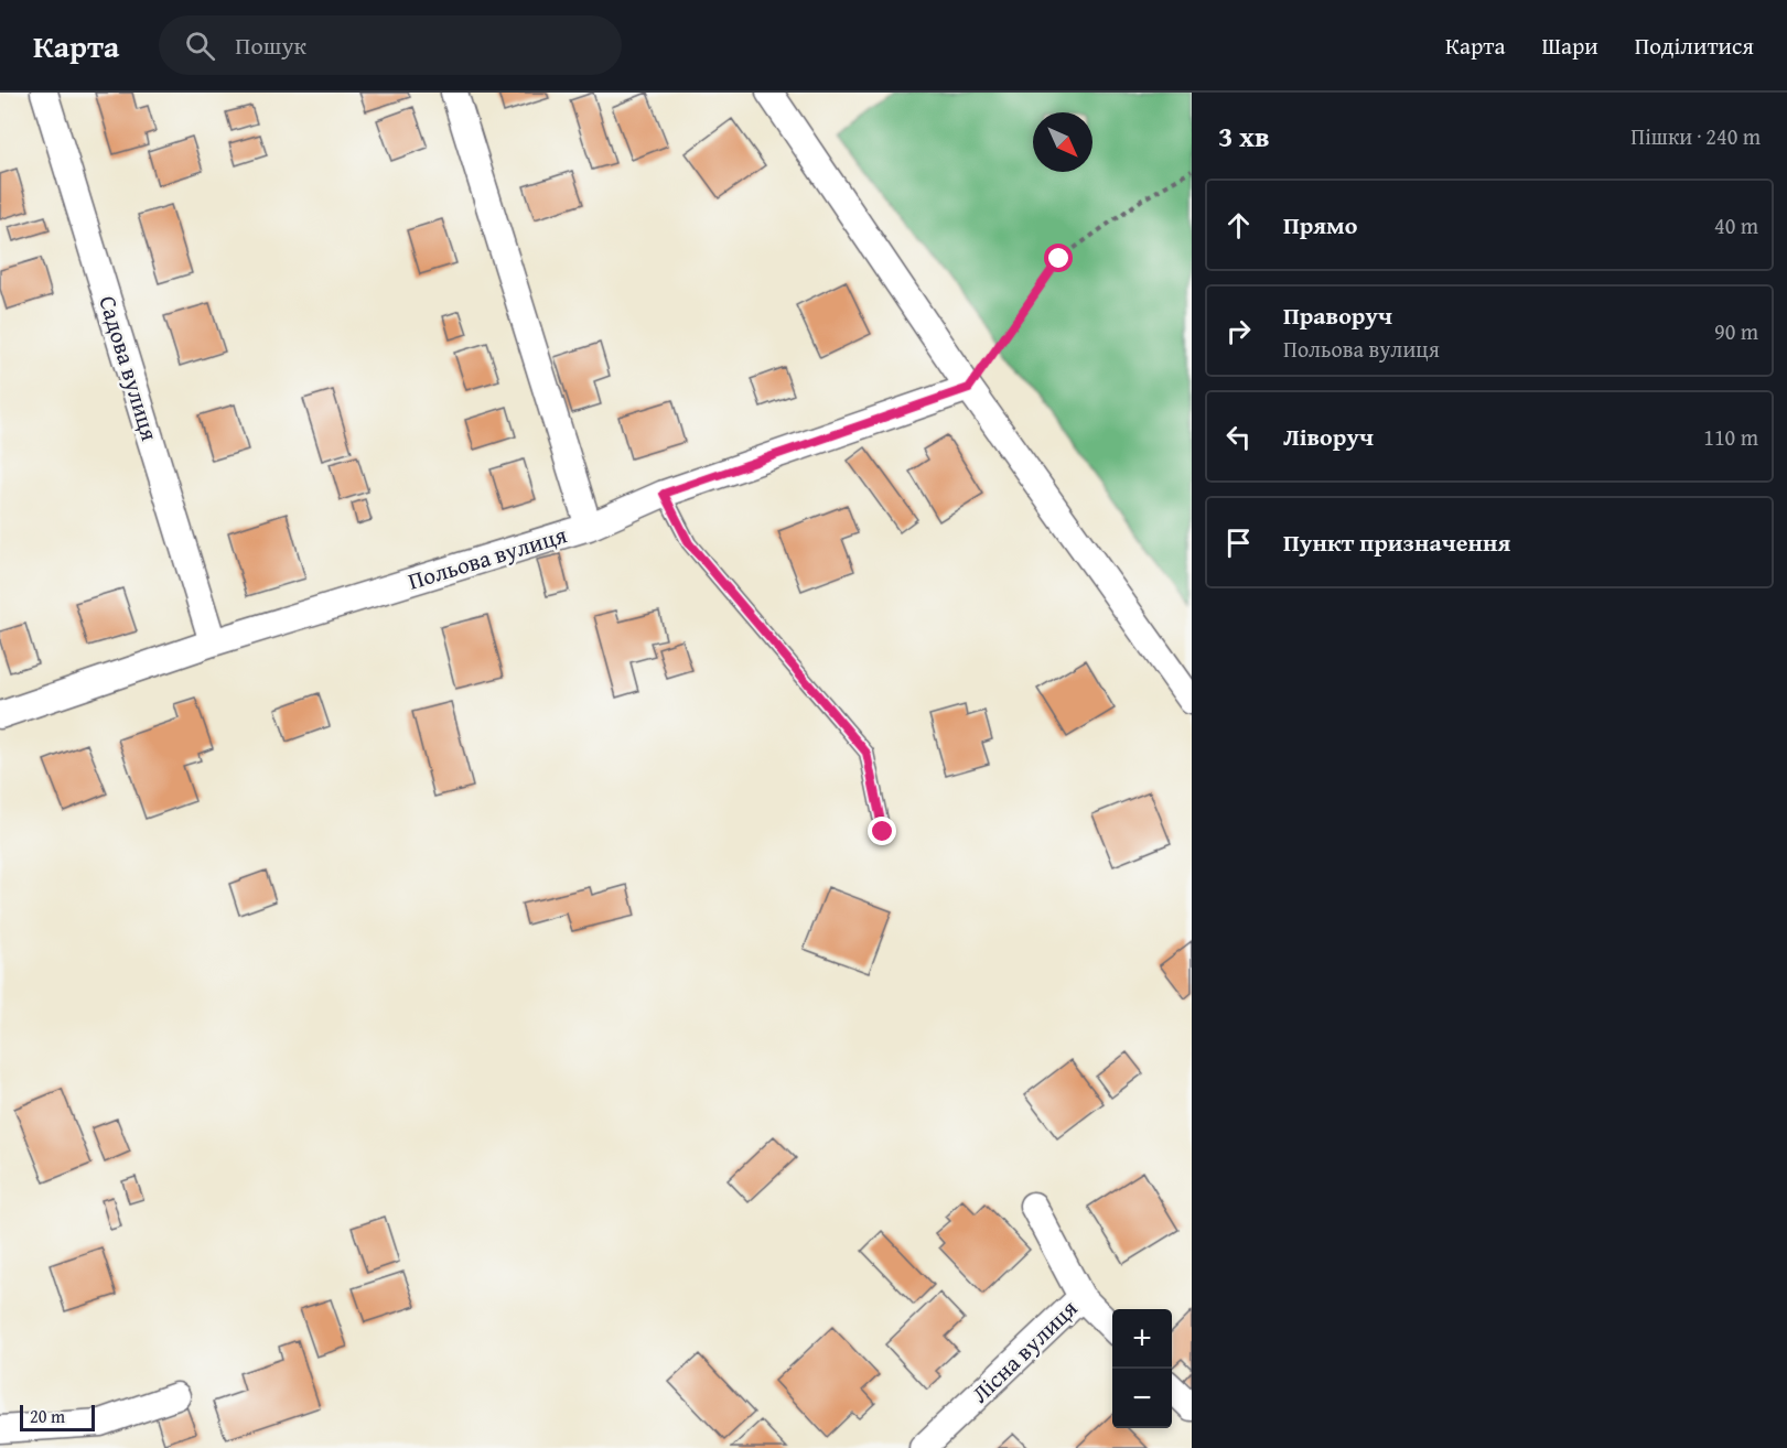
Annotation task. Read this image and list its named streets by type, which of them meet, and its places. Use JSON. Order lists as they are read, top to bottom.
{
  "streets": {
    "street": ["Садова вулиця", "Польова вулиця", "Лісна вулиця"]
  },
  "crossings": [
    ["Садова вулиця", "Польова вулиця"]
  ],
  "scale_bar": "20 m",
  "north": "bottom right",
  "page": {
    "header": "Карта",
    "search": "Пошук",
    "nav": ["Карта", "Шари", "Поділитися"],
    "heading": ["3 хв", "Пішки · 240 m"],
    "list": [
      ["Прямо", "40 m"],
      ["Праворуч", "Польова вулиця", "90 m"],
      ["Ліворуч", "110 m"],
      "Пункт призначення"
    ],
    "map_buttons": ["+", "−"],
    "scale": "20 m"
  }
}
